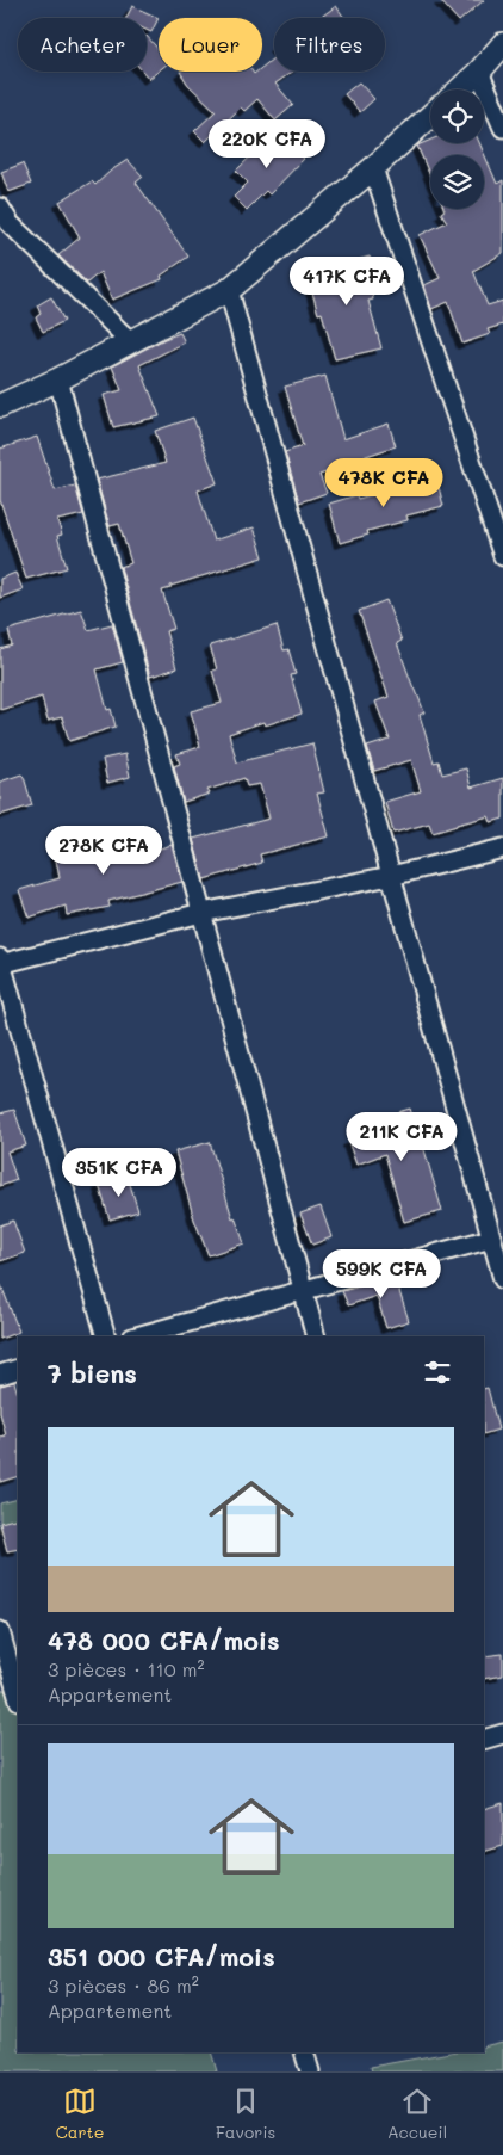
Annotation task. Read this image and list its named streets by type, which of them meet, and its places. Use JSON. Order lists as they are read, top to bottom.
{
  "page": {
    "chip": ["Acheter", "Louer", "Filtres"],
    "price": [
      "220K CFA",
      "417K CFA",
      "478K CFA",
      "278K CFA",
      "211K CFA",
      "351K CFA",
      "599K CFA"
    ],
    "heading": "7 biens",
    "list": [
      {
        "name": "478 000 CFA/mois",
        "note": "3 pièces · 110 m² · Appartement"
      },
      {
        "name": "351 000 CFA/mois",
        "note": "3 pièces · 86 m² · Appartement"
      }
    ],
    "tabs": ["Carte", "Favoris", "Accueil"]
  }
}
